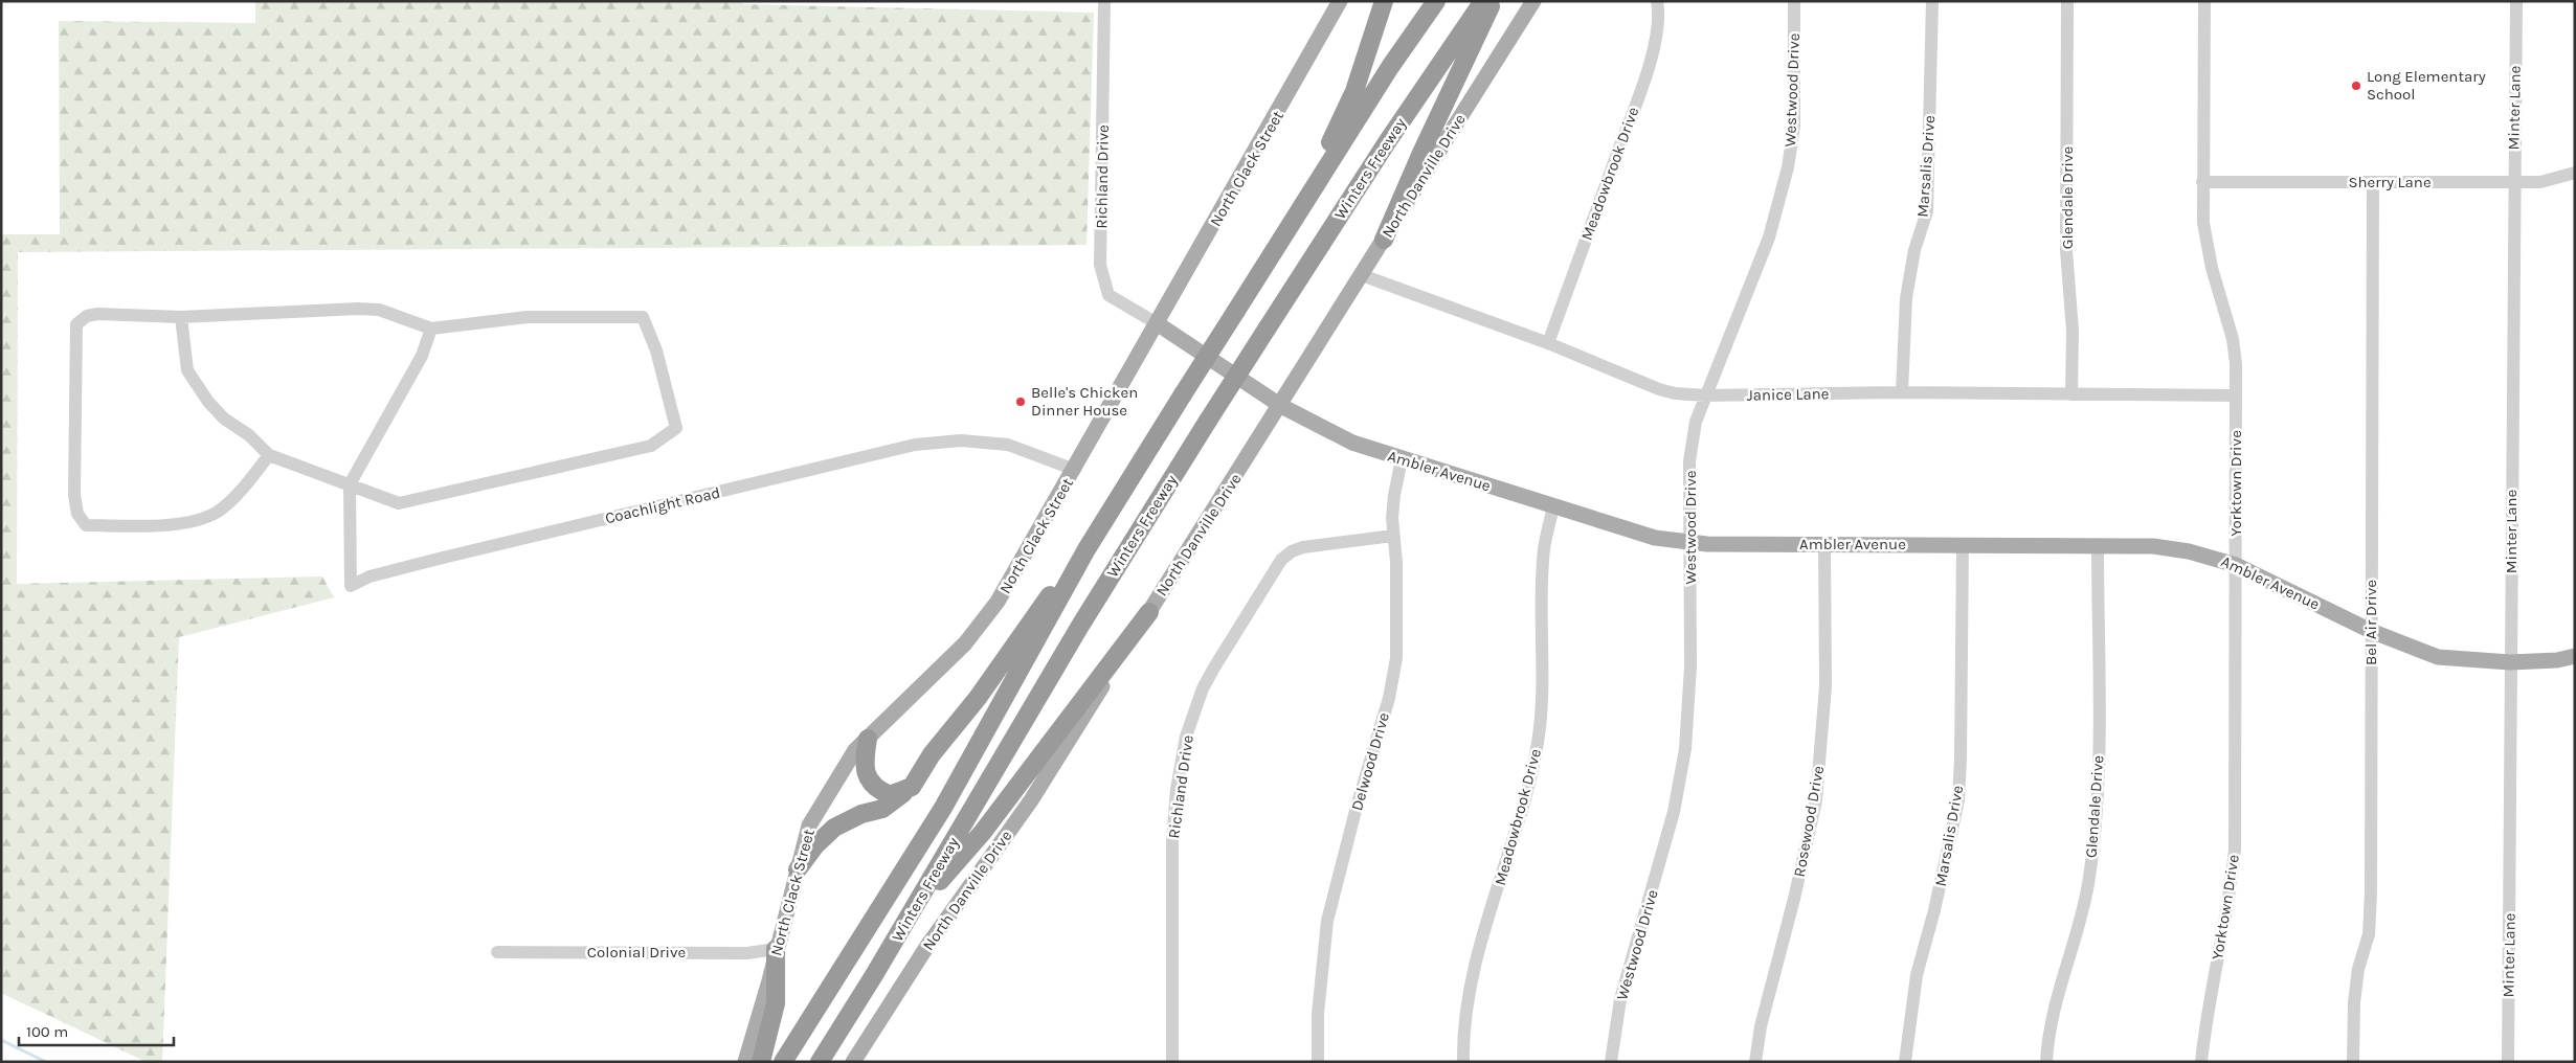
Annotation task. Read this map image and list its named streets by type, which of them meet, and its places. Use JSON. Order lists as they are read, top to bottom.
{
  "streets": {
    "highway": ["Winters Freeway"],
    "main road": ["North Clack Street", "North Danville Drive", "Ambler Avenue"],
    "street": [
      "Westwood Drive",
      "Minter Lane",
      "Marsalis Drive",
      "Meadowbrook Drive",
      "Richland Drive",
      "Sherry Lane",
      "Glendale Drive",
      "Janice Lane",
      "Yorktown Drive",
      "Coachlight Road",
      "Bel Air Drive",
      "Delwood Drive",
      "Rosewood Drive",
      "Colonial Drive"
    ]
  },
  "crossings": [
    ["Westwood Drive", "Janice Lane"],
    ["Westwood Drive", "Ambler Avenue"],
    ["Minter Lane", "Sherry Lane"],
    ["Minter Lane", "Ambler Avenue"],
    ["Marsalis Drive", "Janice Lane"],
    ["Marsalis Drive", "Ambler Avenue"],
    ["North Clack Street", "Richland Drive"],
    ["North Clack Street", "Ambler Avenue"],
    ["North Clack Street", "Coachlight Road"],
    ["North Clack Street", "Colonial Drive"],
    ["Meadowbrook Drive", "Janice Lane"],
    ["Meadowbrook Drive", "Ambler Avenue"],
    ["North Danville Drive", "Janice Lane"],
    ["North Danville Drive", "Ambler Avenue"],
    ["Richland Drive", "Ambler Avenue"],
    ["Richland Drive", "Delwood Drive"],
    ["Sherry Lane", "Yorktown Drive"],
    ["Sherry Lane", "Bel Air Drive"],
    ["Glendale Drive", "Janice Lane"],
    ["Glendale Drive", "Ambler Avenue"],
    ["Janice Lane", "Yorktown Drive"],
    ["Ambler Avenue", "Yorktown Drive"],
    ["Ambler Avenue", "Bel Air Drive"],
    ["Ambler Avenue", "Delwood Drive"],
    ["Ambler Avenue", "Rosewood Drive"]
  ],
  "places": ["Long Elementary School", "Belle's Chicken Dinner House"],
  "scale_bar": "100 m"
}
